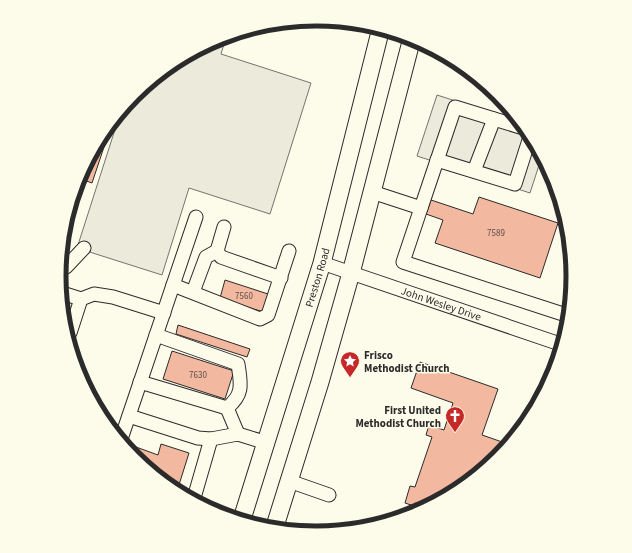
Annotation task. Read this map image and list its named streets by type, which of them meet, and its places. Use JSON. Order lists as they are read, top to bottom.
{
  "streets": {
    "main road": ["Preston Road"],
    "street": ["John Wesley Drive"]
  },
  "crossings": [
    ["Preston Road", "John Wesley Drive"]
  ],
  "places": {
    "place": ["Frisco Methodist Church"],
    "church": ["First United Methodist Church"]
  },
  "house_numbers": ["7589", "7560", "7630"]
}
